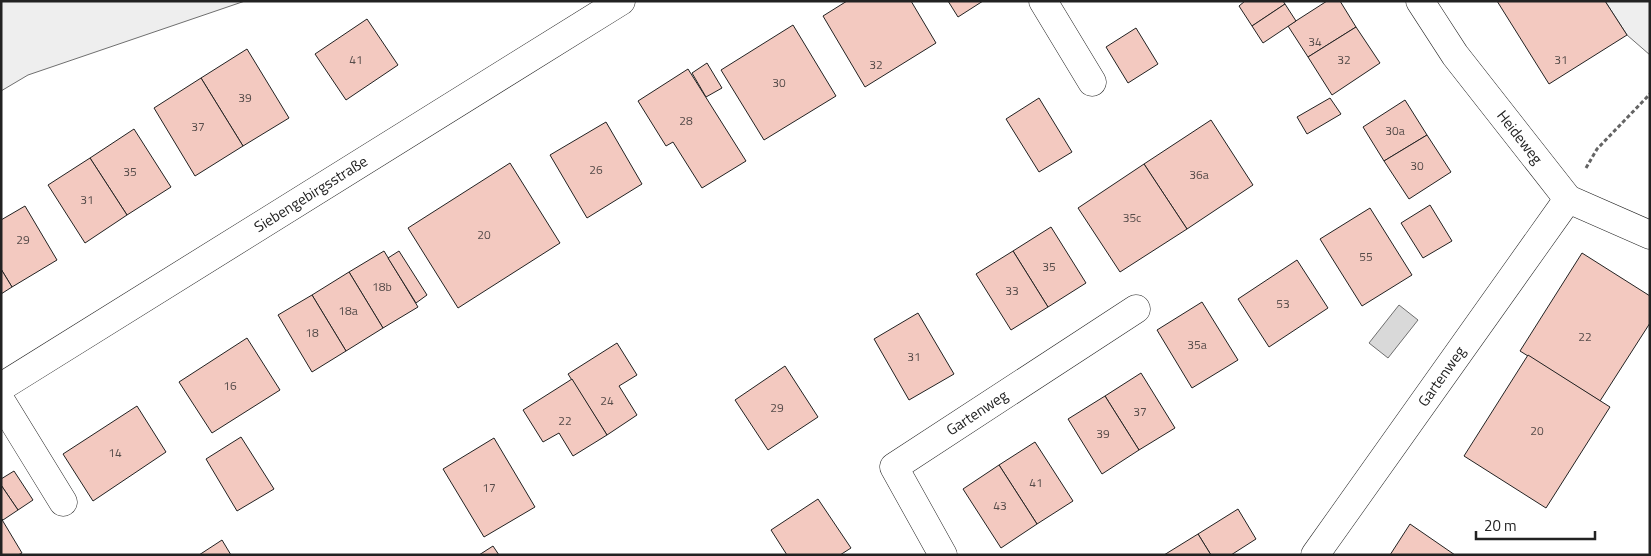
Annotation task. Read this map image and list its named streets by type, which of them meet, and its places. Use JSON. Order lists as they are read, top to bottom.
{
  "streets": {
    "street": ["Heideweg", "Siebengebirgsstraße", "Gartenweg"]
  },
  "crossings": [
    ["Heideweg", "Gartenweg"]
  ],
  "house_numbers": [
    "34",
    "41",
    "32",
    "31",
    "32",
    "30",
    "39",
    "28",
    "37",
    "30a",
    "30",
    "26",
    "35",
    "36a",
    "31",
    "35c",
    "20",
    "29",
    "55",
    "35",
    "18b",
    "33",
    "53",
    "18a",
    "18",
    "22",
    "35a",
    "31",
    "16",
    "24",
    "29",
    "37",
    "22",
    "20",
    "39",
    "14",
    "41",
    "17",
    "43"
  ],
  "scale_bar": "20 m"
}
